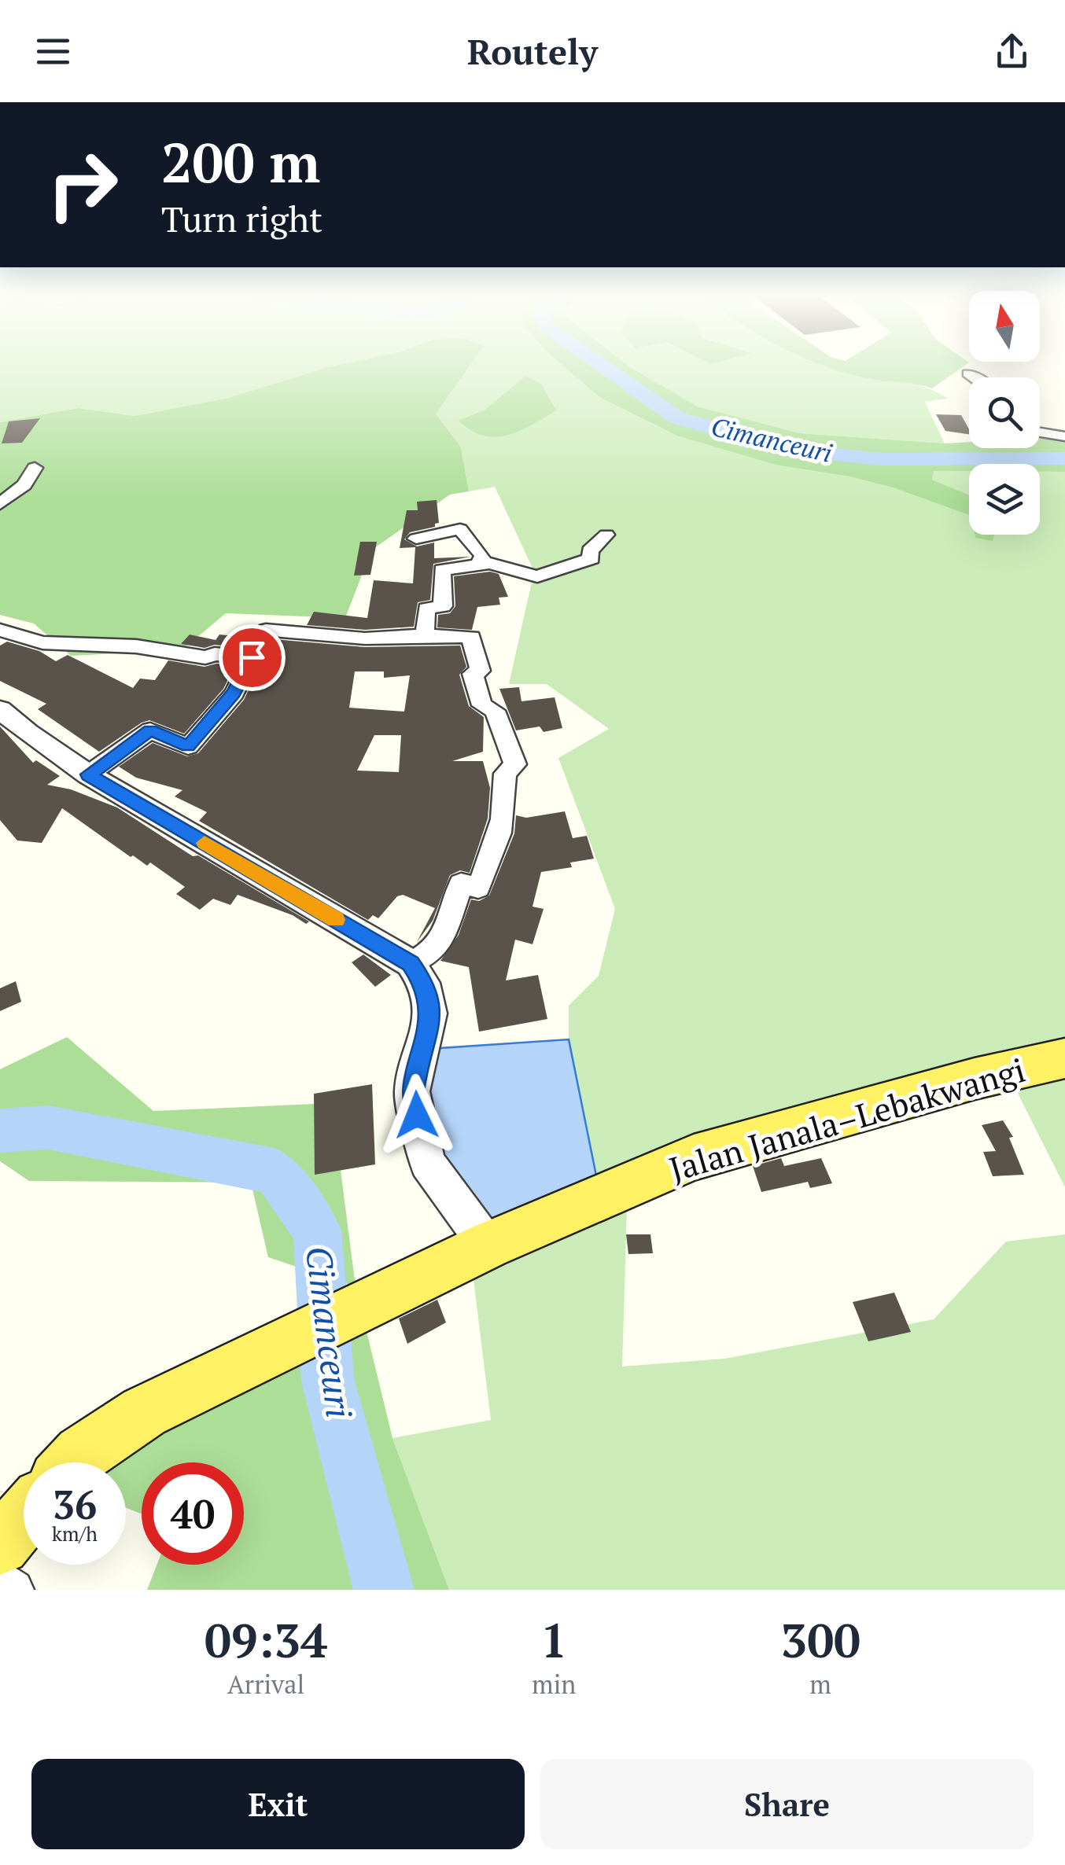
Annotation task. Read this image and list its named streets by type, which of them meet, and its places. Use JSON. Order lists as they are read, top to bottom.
{
  "streets": {
    "main road": ["Jalan Janala–Lebakwangi"]
  },
  "water": ["Cimanceuri"],
  "north": "top",
  "page": {
    "header": "Routely",
    "turn": ["200 m", "Turn right"],
    "speed": "36 km/h",
    "limit": "40",
    "eta": [
      "09:34",
      "Arrival",
      "1",
      "min",
      "300",
      "m"
    ],
    "buttons": ["Exit", "Share"]
  }
}
